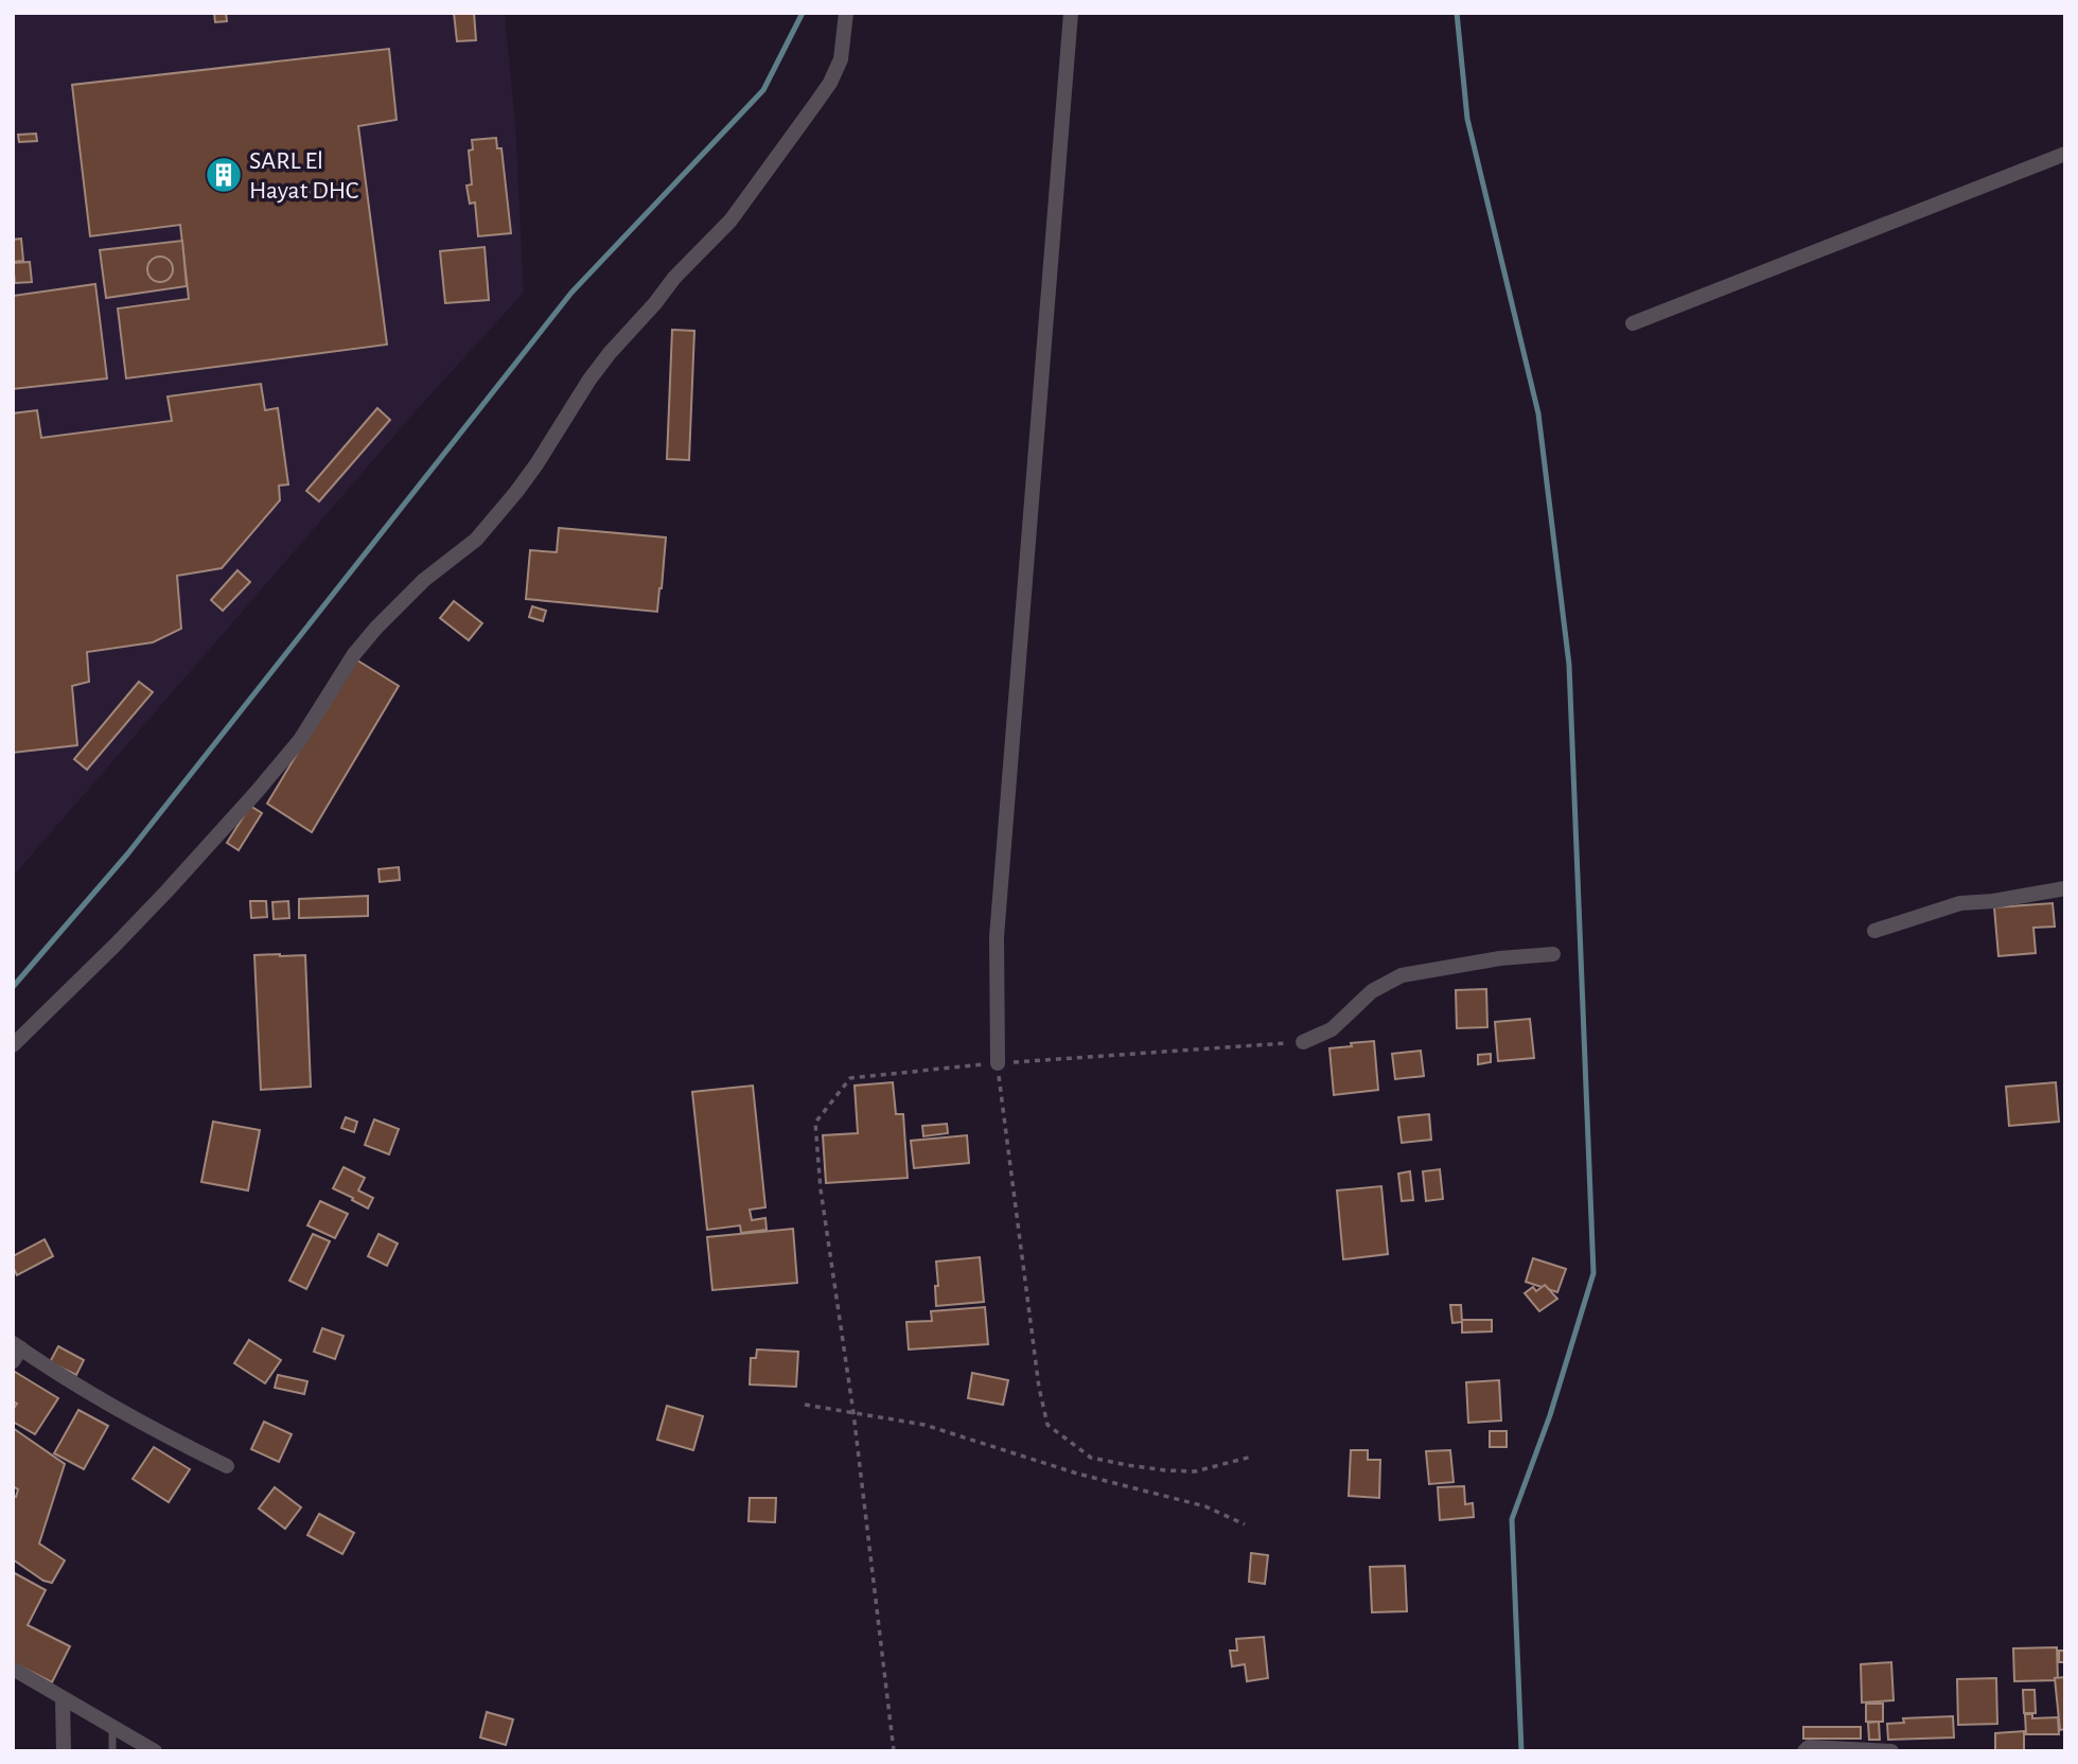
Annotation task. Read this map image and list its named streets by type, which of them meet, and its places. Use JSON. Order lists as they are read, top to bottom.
{
  "places": {
    "building": ["SARL El Hayat DHC"]
  }
}
